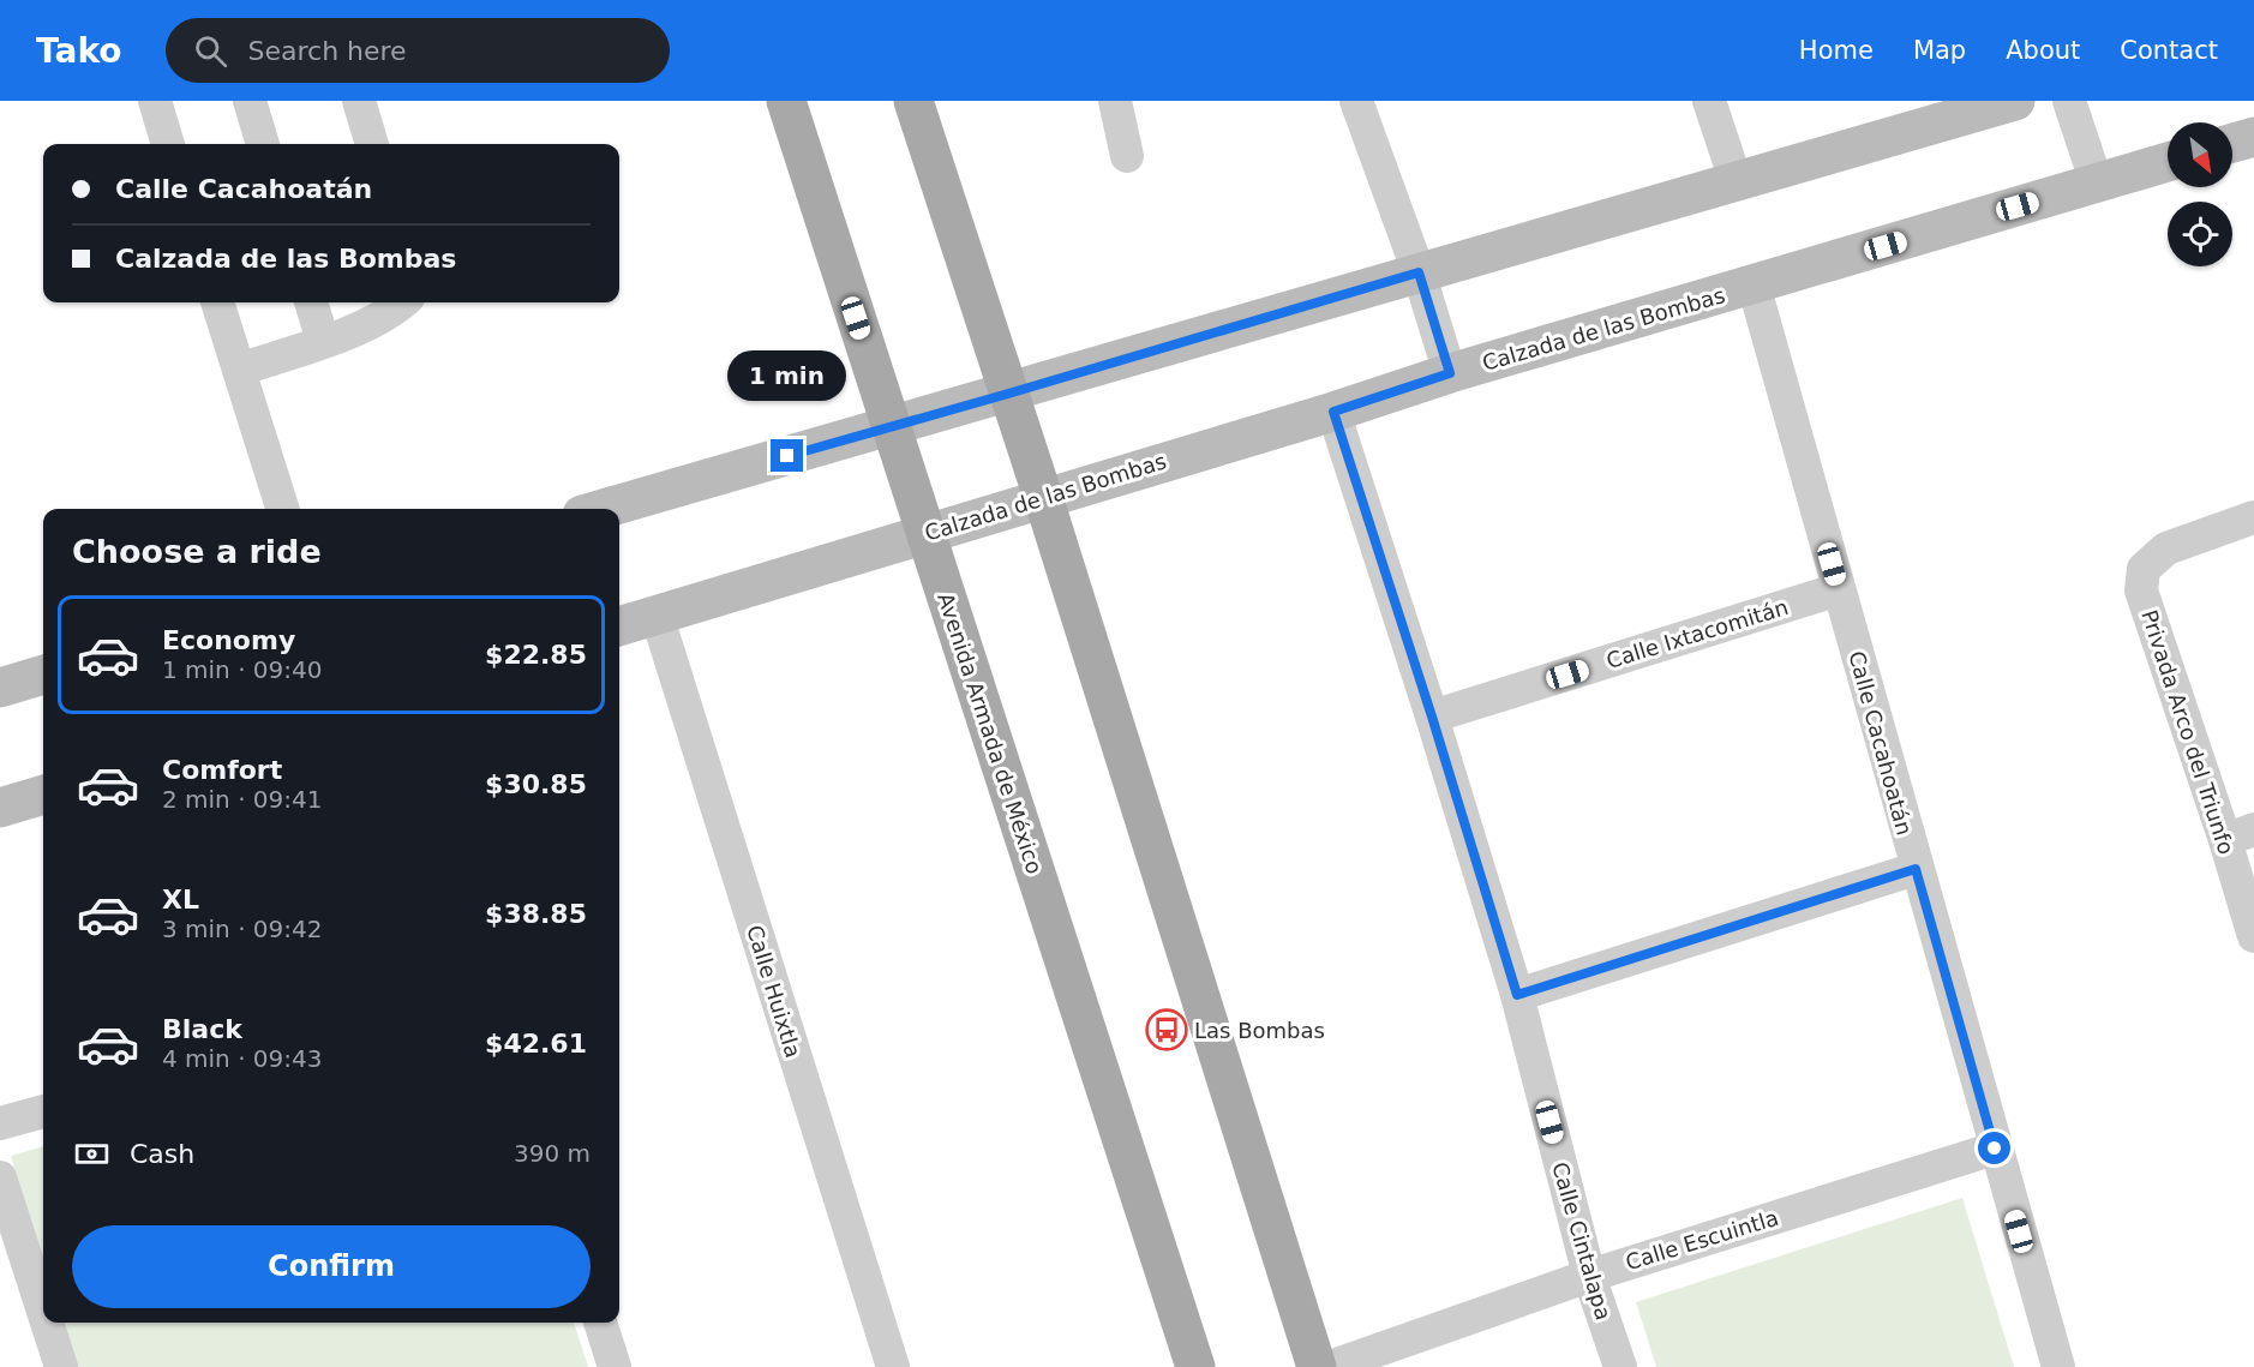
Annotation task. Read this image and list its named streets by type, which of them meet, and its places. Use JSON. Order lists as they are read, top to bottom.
{
  "streets": {
    "main road": ["Calzada de las Bombas", "Avenida Armada de México"],
    "street": [
      "Calle Ixtacomitán",
      "Privada Arco del Triunfo",
      "Calle Cacahoatán",
      "Calle Huixtla",
      "Calle Escuintla",
      "Calle Cintalapa"
    ]
  },
  "crossings": [
    ["Calzada de las Bombas", "Avenida Armada de México"],
    ["Calzada de las Bombas", "Calle Cacahoatán"],
    ["Calzada de las Bombas", "Calle Huixtla"],
    ["Calzada de las Bombas", "Calle Cintalapa"],
    ["Calle Ixtacomitán", "Calle Cacahoatán"],
    ["Calle Ixtacomitán", "Calle Cintalapa"],
    ["Calle Cacahoatán", "Calle Escuintla"],
    ["Calle Escuintla", "Calle Cintalapa"]
  ],
  "places": {
    "bus stop": ["Las Bombas"]
  },
  "north": "bottom right",
  "page": {
    "header": "Tako",
    "search": "Search here",
    "nav": [
      "Home",
      "Map",
      "About",
      "Contact"
    ],
    "banner": ["Calle Cacahoatán", "Calzada de las Bombas"],
    "bubble": "1 min",
    "heading": "Choose a ride",
    "list": [
      {
        "name": "Economy",
        "note": "1 min · 09:40",
        "value": "$22.85"
      },
      {
        "name": "Comfort",
        "note": "2 min · 09:41",
        "value": "$30.85"
      },
      {
        "name": "XL",
        "note": "3 min · 09:42",
        "value": "$38.85"
      },
      {
        "name": "Black",
        "note": "4 min · 09:43",
        "value": "$42.61"
      }
    ],
    "pay": ["Cash", "390 m"],
    "buttons": "Confirm"
  }
}
